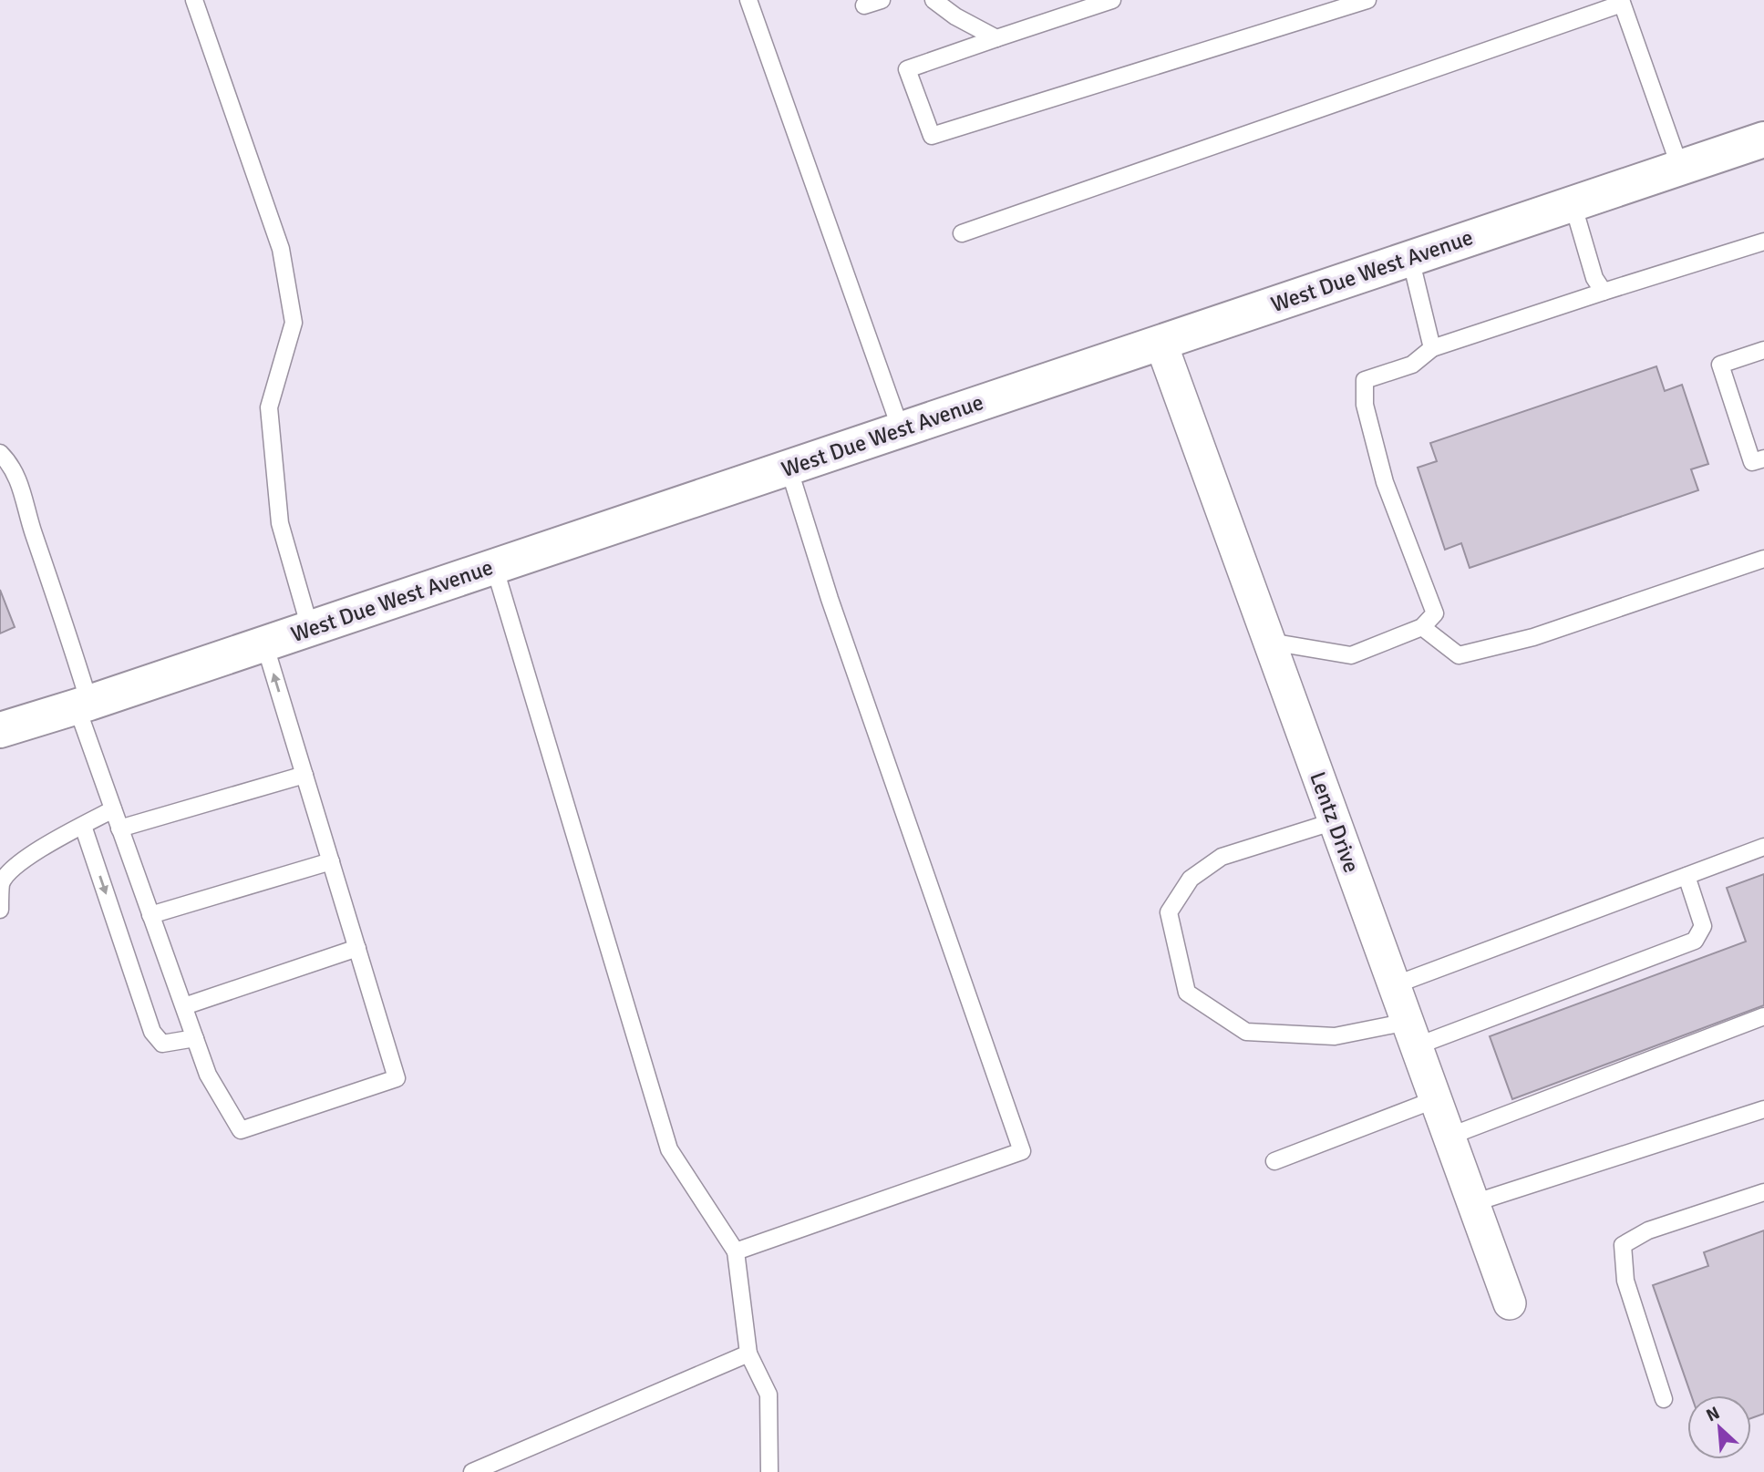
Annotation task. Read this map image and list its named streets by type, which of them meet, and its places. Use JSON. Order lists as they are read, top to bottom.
{
  "streets": {
    "main road": ["West Due West Avenue"],
    "street": ["Lentz Drive"]
  },
  "crossings": [
    ["West Due West Avenue", "Lentz Drive"]
  ],
  "north": "top left"
}
